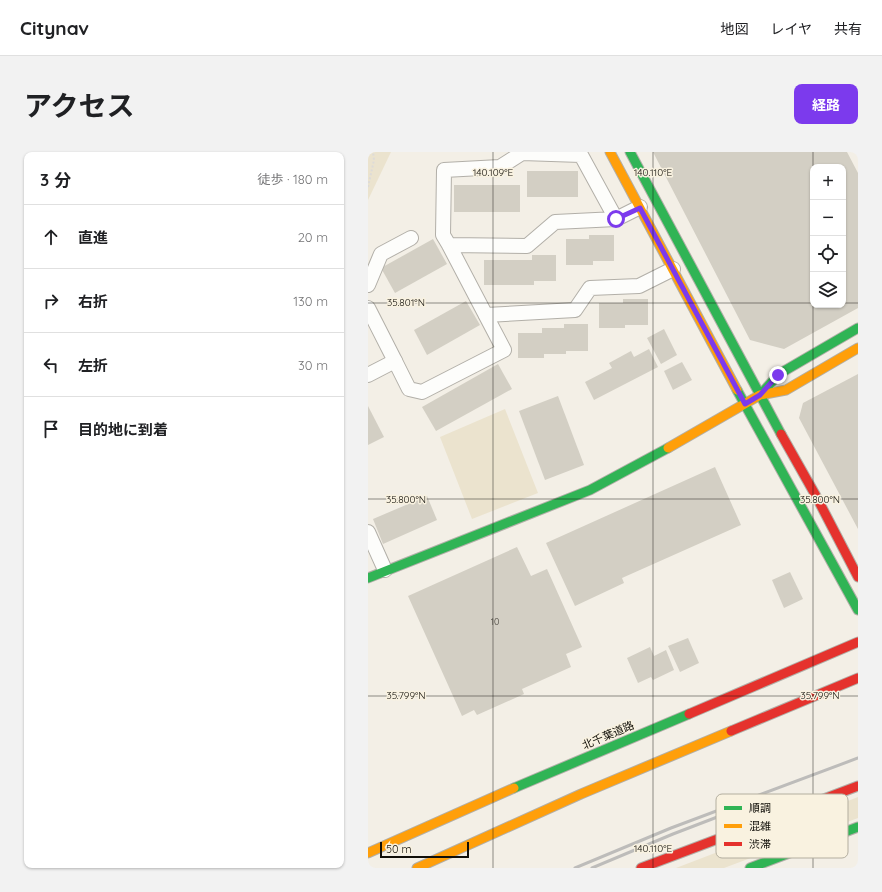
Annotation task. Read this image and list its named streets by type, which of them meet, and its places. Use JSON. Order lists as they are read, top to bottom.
{
  "streets": {
    "main road": ["北千葉道路"]
  },
  "house_numbers": ["10"],
  "legend": ["順調", "混雑", "渋滞"],
  "scale_bar": "50 m",
  "page": {
    "header": "Citynav",
    "nav": ["地図", "レイヤ", "共有"],
    "title": "アクセス",
    "buttons": "経路",
    "heading": ["3 分", "徒歩 · 180 m"],
    "map_buttons": ["+", "−"],
    "list": [
      ["直進", "20 m"],
      ["右折", "130 m"],
      ["左折", "30 m"],
      "目的地に到着"
    ],
    "scale": "50 m"
  },
  "coordinates": [
    "140.109°E",
    "140.110°E",
    "35.801°N",
    "35.800°N",
    "35.799°N"
  ]
}
